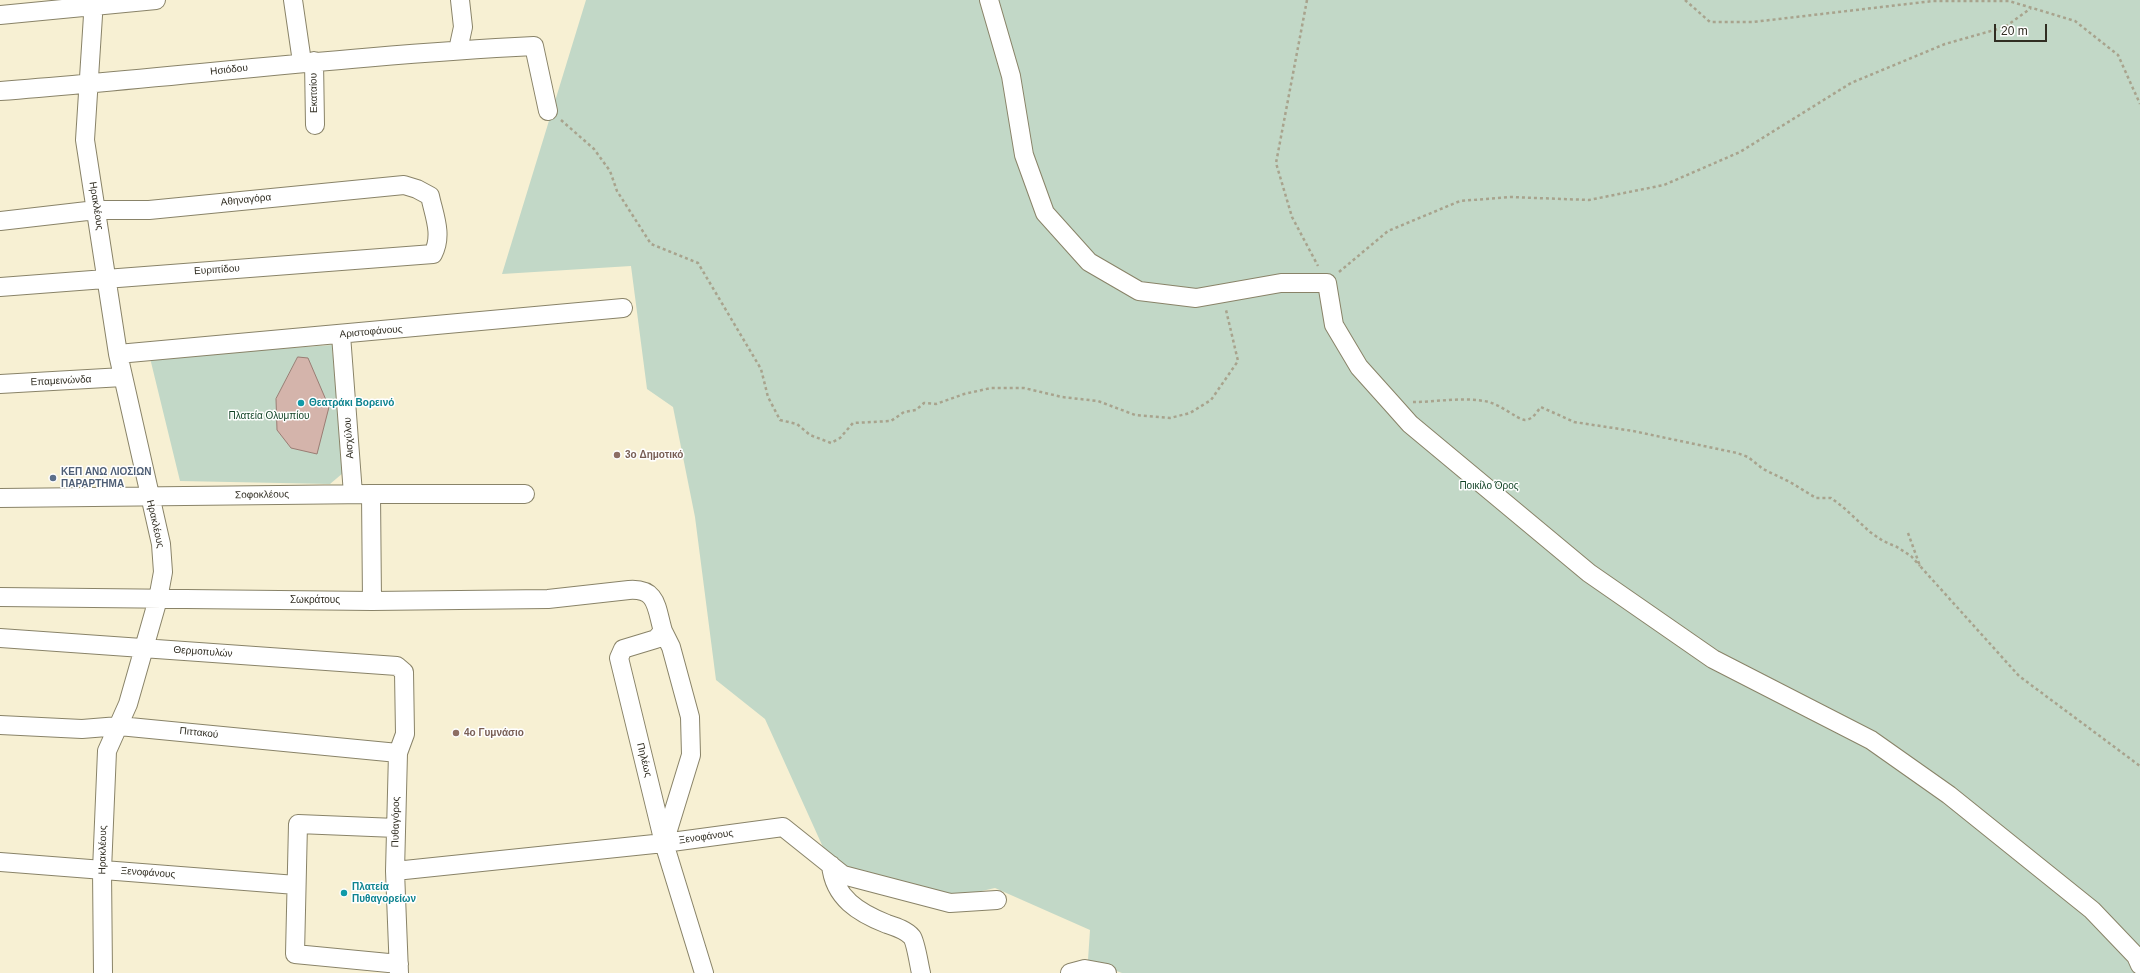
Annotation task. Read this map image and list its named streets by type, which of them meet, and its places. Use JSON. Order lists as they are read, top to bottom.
{
  "streets": {
    "street": [
      "Ησιόδου",
      "Εκαταίου",
      "Αθηναγόρα",
      "Ηρακλέους",
      "Ευριπίδου",
      "Αριστοφάνους",
      "Επαμεινώνδα",
      "Αισχύλου",
      "Σοφοκλέους",
      "Σωκράτους",
      "Θερμοπυλών",
      "Πιττακού",
      "Πηλέως",
      "Πυθαγόρος",
      "Ξενοφάνους"
    ]
  },
  "crossings": [
    ["Ησιόδου", "Εκαταίου"],
    ["Ησιόδου", "Ηρακλέους"],
    ["Αθηναγόρα", "Ηρακλέους"],
    ["Αθηναγόρα", "Ευριπίδου"],
    ["Ηρακλέους", "Ευριπίδου"],
    ["Ηρακλέους", "Αριστοφάνους"],
    ["Ηρακλέους", "Επαμεινώνδα"],
    ["Ηρακλέους", "Σοφοκλέους"],
    ["Ηρακλέους", "Σωκράτους"],
    ["Ηρακλέους", "Θερμοπυλών"],
    ["Ηρακλέους", "Πιττακού"],
    ["Ηρακλέους", "Ξενοφάνους"],
    ["Αριστοφάνους", "Αισχύλου"],
    ["Αισχύλου", "Σοφοκλέους"],
    ["Αισχύλου", "Σωκράτους"],
    ["Σωκράτους", "Πηλέως"],
    ["Θερμοπυλών", "Πυθαγόρος"],
    ["Πιττακού", "Πυθαγόρος"],
    ["Πηλέως", "Ξενοφάνους"],
    ["Πυθαγόρος", "Ξενοφάνους"]
  ],
  "parks": ["Πλατεία Ολυμπίου", "Ποικίλο Όρος"],
  "places": [
    "Θεατράκι Βορεινό",
    "3ο Δημοτικό",
    "ΚΕΠ ΑΝΩ ΛΙΟΣΙΩΝ ΠΑΡΑΡΤΗΜΑ",
    "4ο Γυμνάσιο",
    "Πλατεία Πυθαγορείων"
  ],
  "scale_bar": "20 m"
}
